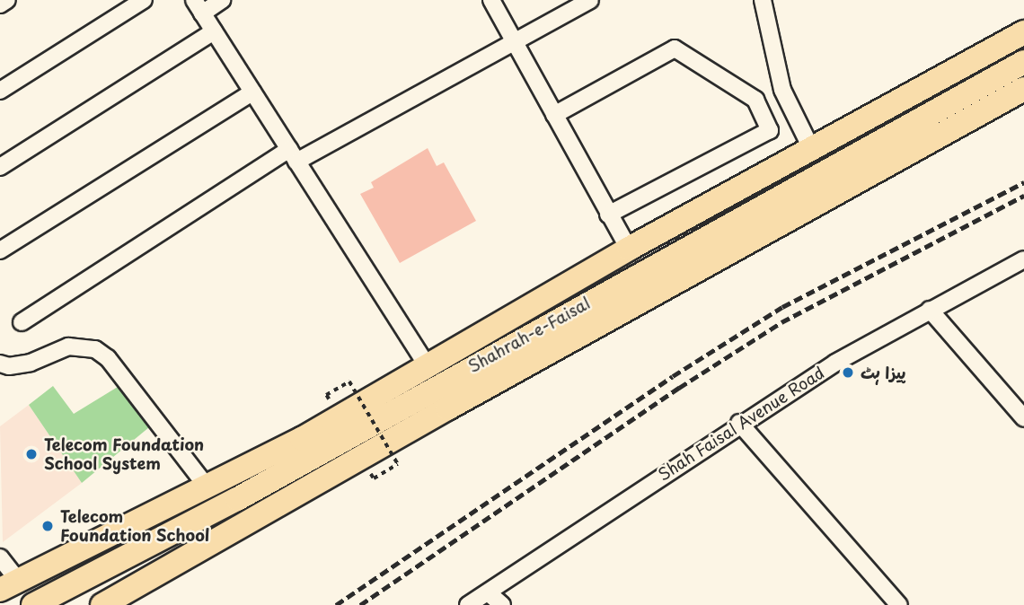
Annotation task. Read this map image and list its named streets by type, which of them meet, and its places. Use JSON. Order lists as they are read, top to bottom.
{
  "streets": {
    "highway": ["Shahrah-e-Faisal"],
    "street": ["Shah Faisal Avenue Road"]
  },
  "places": ["پیزا ہٹ", "Telecom Foundation School System", "Telecom Foundation School"]
}
